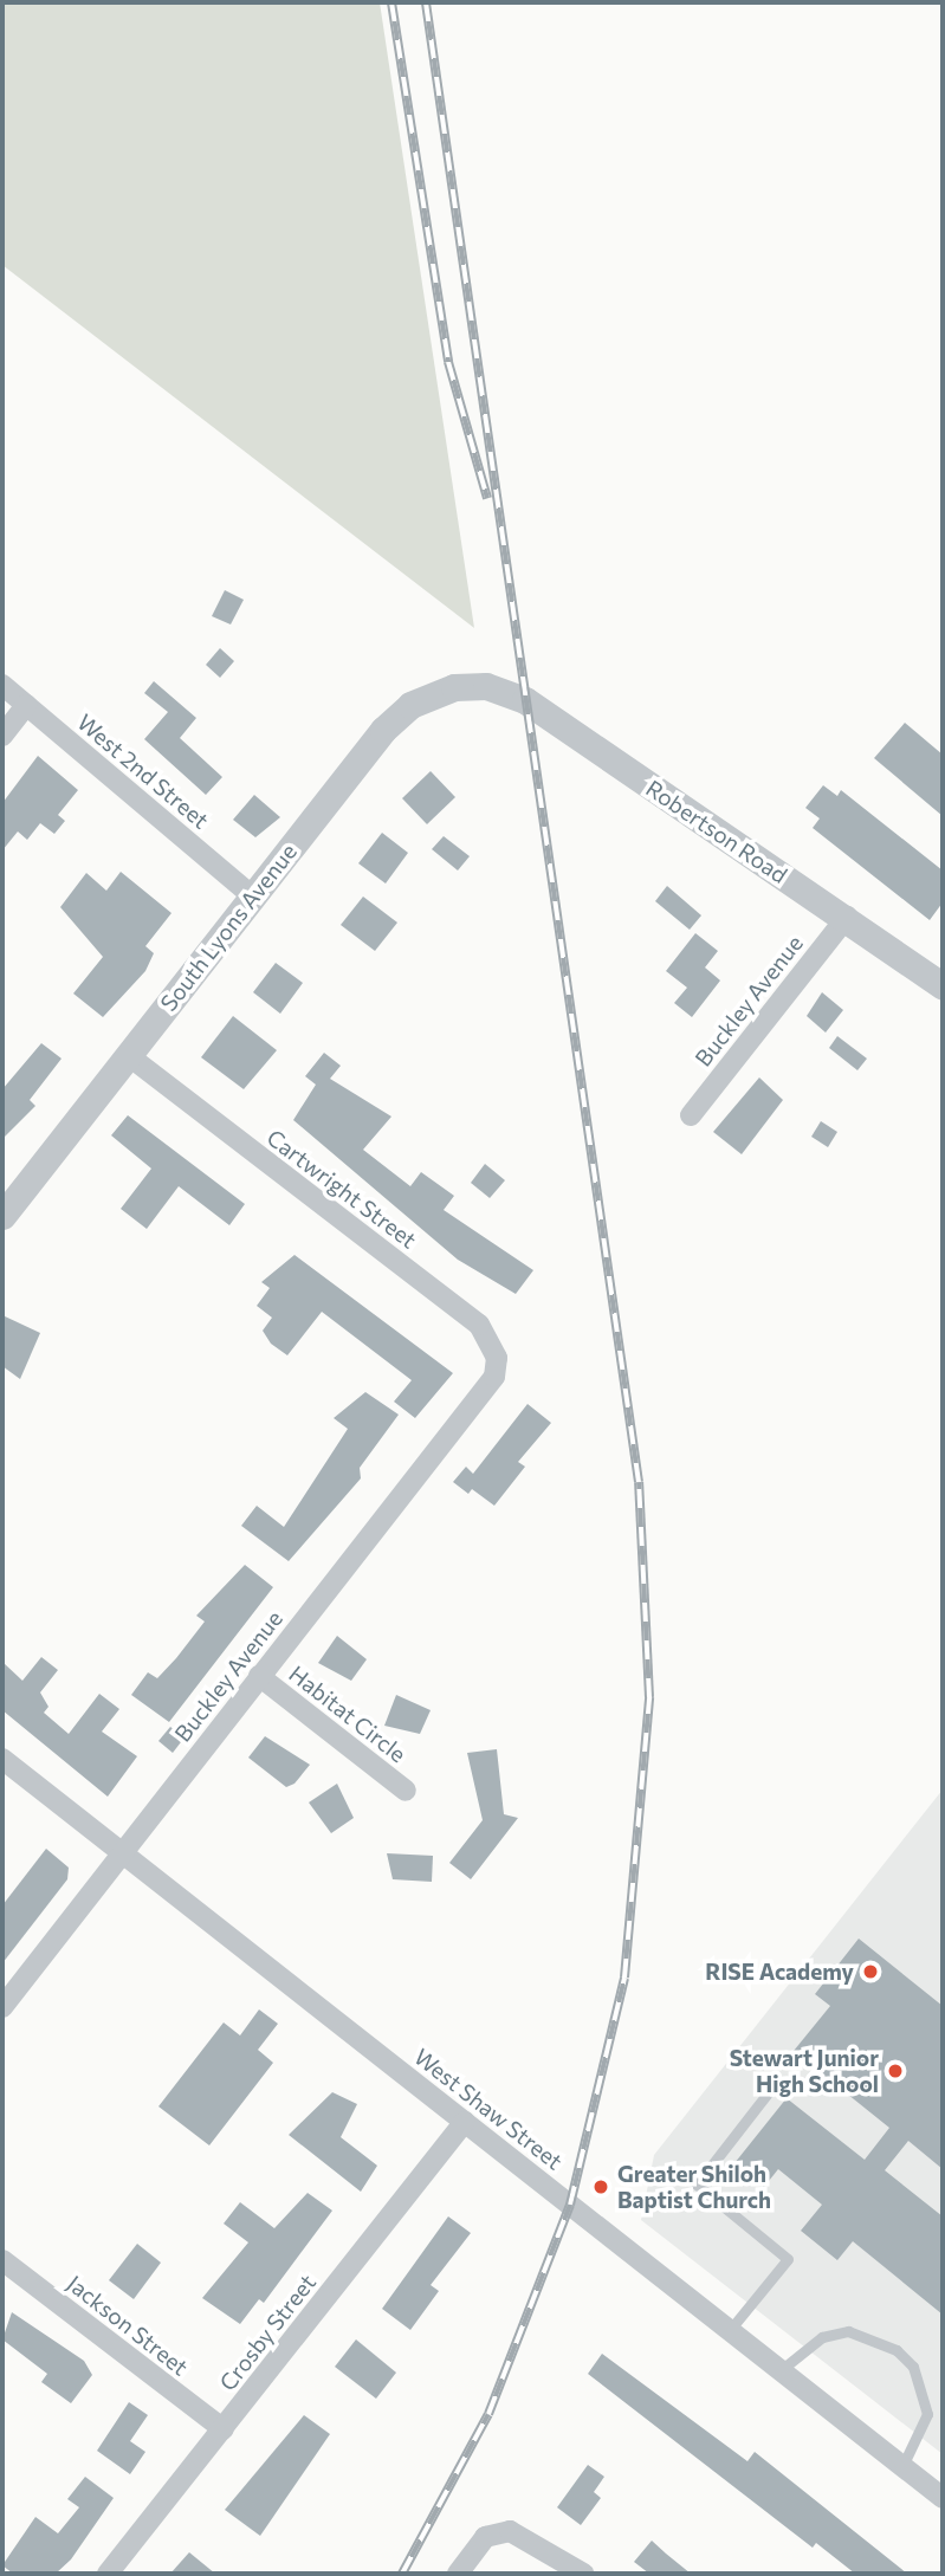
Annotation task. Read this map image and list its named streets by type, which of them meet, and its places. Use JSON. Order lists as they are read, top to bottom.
{
  "streets": {
    "street": [
      "West 2nd Street",
      "Robertson Road",
      "South Lyons Avenue",
      "Buckley Avenue",
      "Cartwright Street",
      "Habitat Circle",
      "West Shaw Street",
      "Jackson Street",
      "Crosby Street"
    ]
  },
  "crossings": [
    ["West 2nd Street", "South Lyons Avenue"],
    ["Robertson Road", "South Lyons Avenue"],
    ["Robertson Road", "Buckley Avenue"],
    ["South Lyons Avenue", "Cartwright Street"],
    ["Buckley Avenue", "Cartwright Street"],
    ["Buckley Avenue", "Habitat Circle"],
    ["Buckley Avenue", "West Shaw Street"],
    ["West Shaw Street", "Crosby Street"],
    ["Jackson Street", "Crosby Street"]
  ],
  "places": ["RISE Academy", "Stewart Junior High School", "Greater Shiloh Baptist Church"]
}
